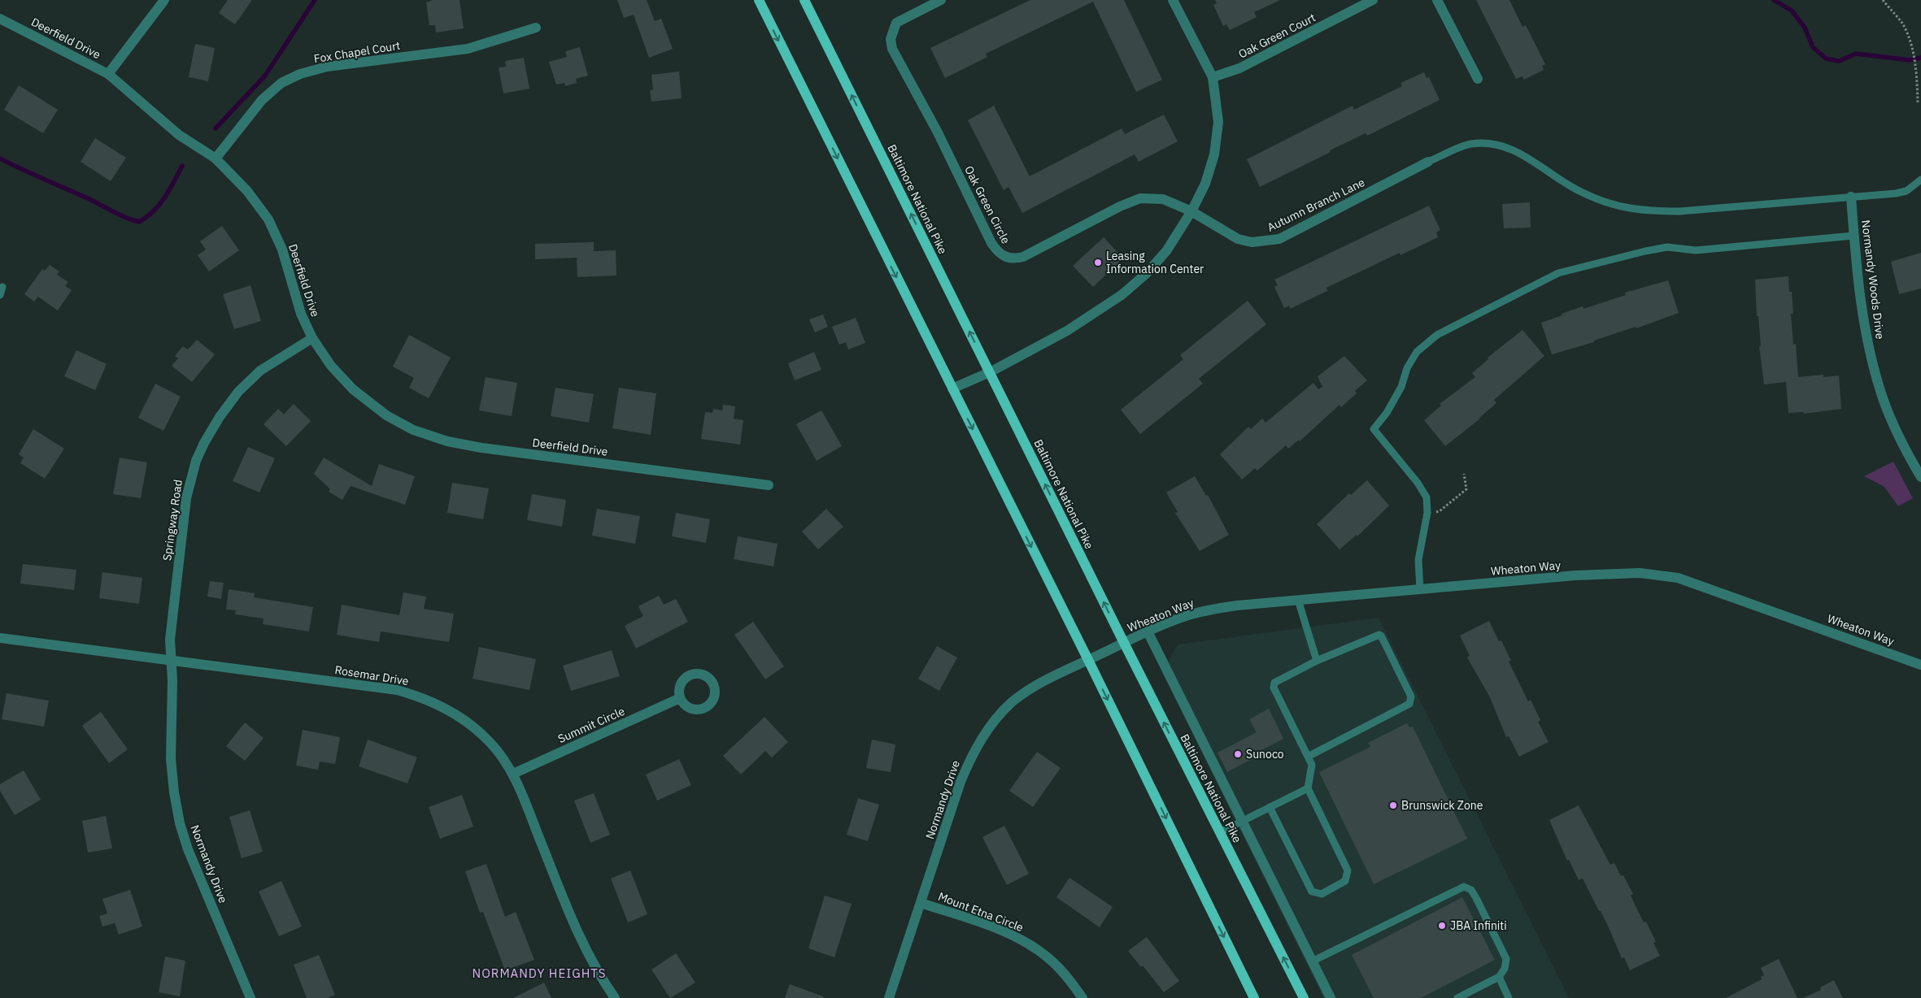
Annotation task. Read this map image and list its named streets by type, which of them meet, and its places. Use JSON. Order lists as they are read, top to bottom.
{
  "streets": {
    "main road": ["Baltimore National Pike"],
    "street": [
      "Oak Green Court",
      "Deerfield Drive",
      "Fox Chapel Court",
      "Oak Green Circle",
      "Autumn Branch Lane",
      "Normandy Woods Drive",
      "Springway Road",
      "Wheaton Way",
      "Rosemar Drive",
      "Summit Circle",
      "Normandy Drive",
      "Mount Etna Circle"
    ]
  },
  "crossings": [
    ["Deerfield Drive", "Fox Chapel Court"],
    ["Deerfield Drive", "Springway Road"],
    ["Baltimore National Pike", "Wheaton Way"],
    ["Oak Green Circle", "Autumn Branch Lane"],
    ["Springway Road", "Rosemar Drive"],
    ["Springway Road", "Normandy Drive"],
    ["Wheaton Way", "Normandy Drive"],
    ["Rosemar Drive", "Summit Circle"],
    ["Rosemar Drive", "Normandy Drive"],
    ["Normandy Drive", "Mount Etna Circle"]
  ],
  "districts": ["NORMANDY HEIGHTS"],
  "places": [
    "Leasing Information Center",
    "Sunoco",
    "Brunswick Zone",
    "JBA Infiniti"
  ]
}
